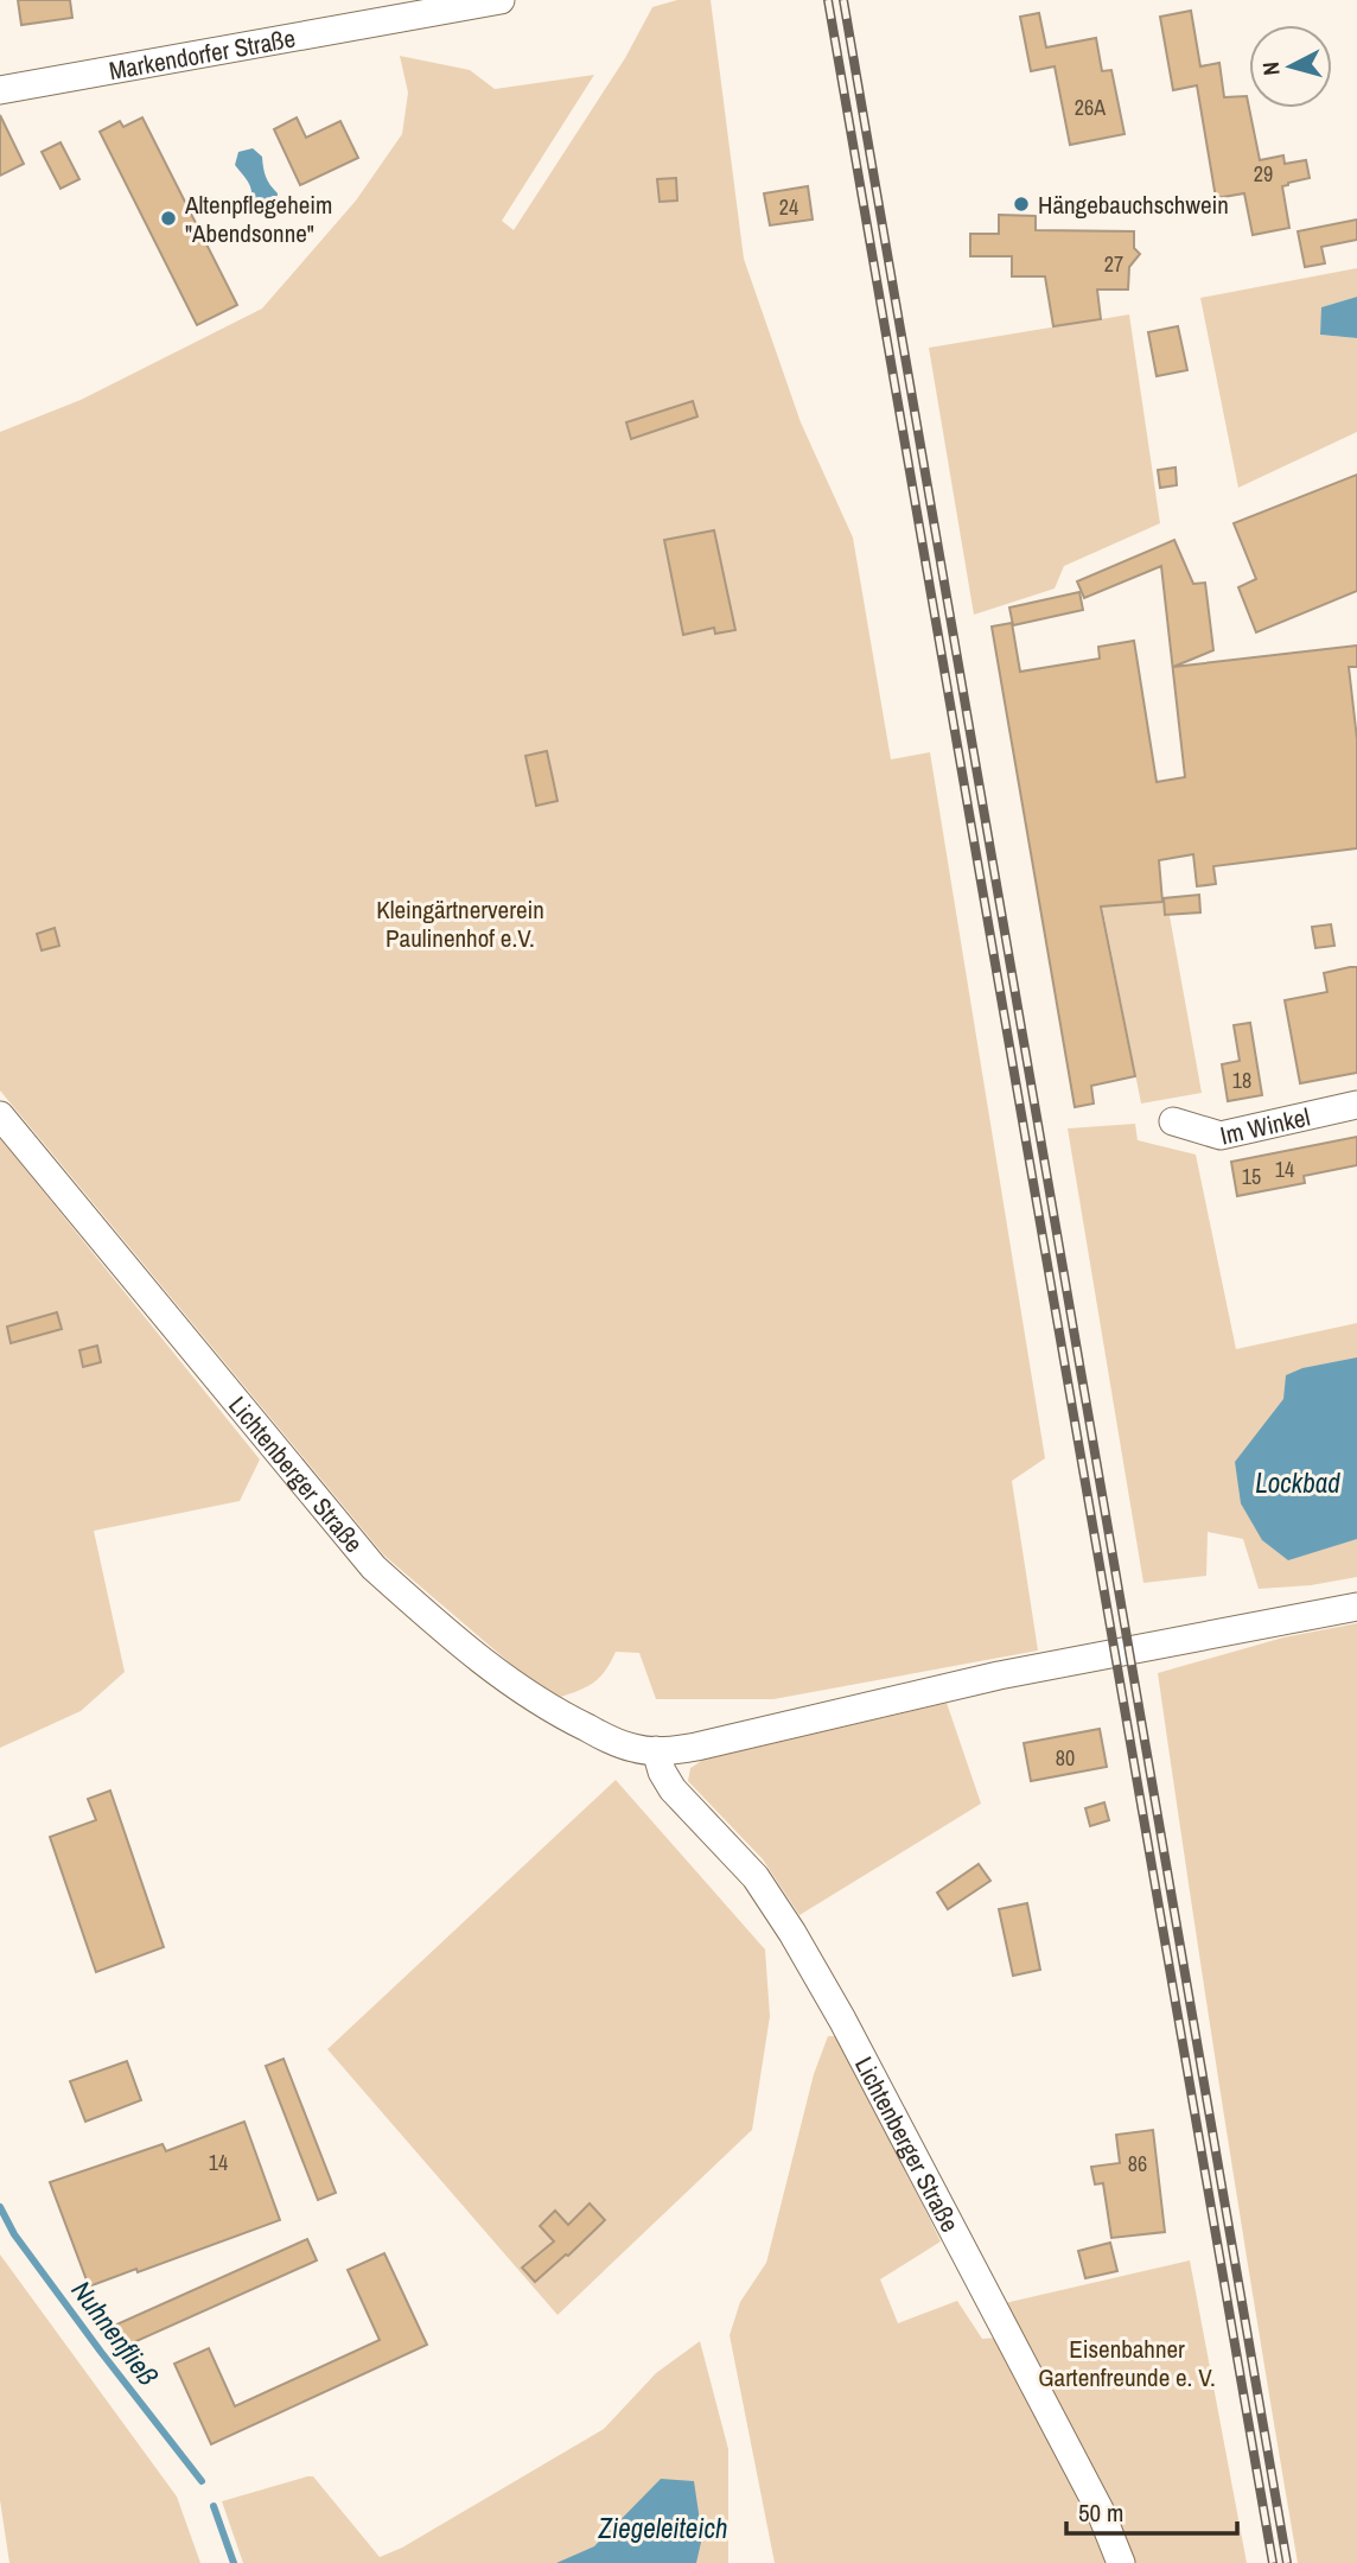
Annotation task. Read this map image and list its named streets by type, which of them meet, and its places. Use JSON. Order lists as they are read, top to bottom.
{
  "streets": {
    "street": ["Markendorfer Straße", "Im Winkel", "Lichtenberger Straße"]
  },
  "water": ["Lockbad", "Nuhnenfließ", "Ziegeleiteich"],
  "parks": ["Kleingärtnerverein Paulinenhof e.V.", "Eisenbahner Gartenfreunde e. V."],
  "places": ["Hängebauchschwein", "Altenpflegeheim \"Abendsonne\""],
  "house_numbers": [
    "26A",
    "29",
    "24",
    "27",
    "18",
    "14",
    "15",
    "80",
    "14",
    "86"
  ],
  "scale_bar": "50 m",
  "north": "left"
}
